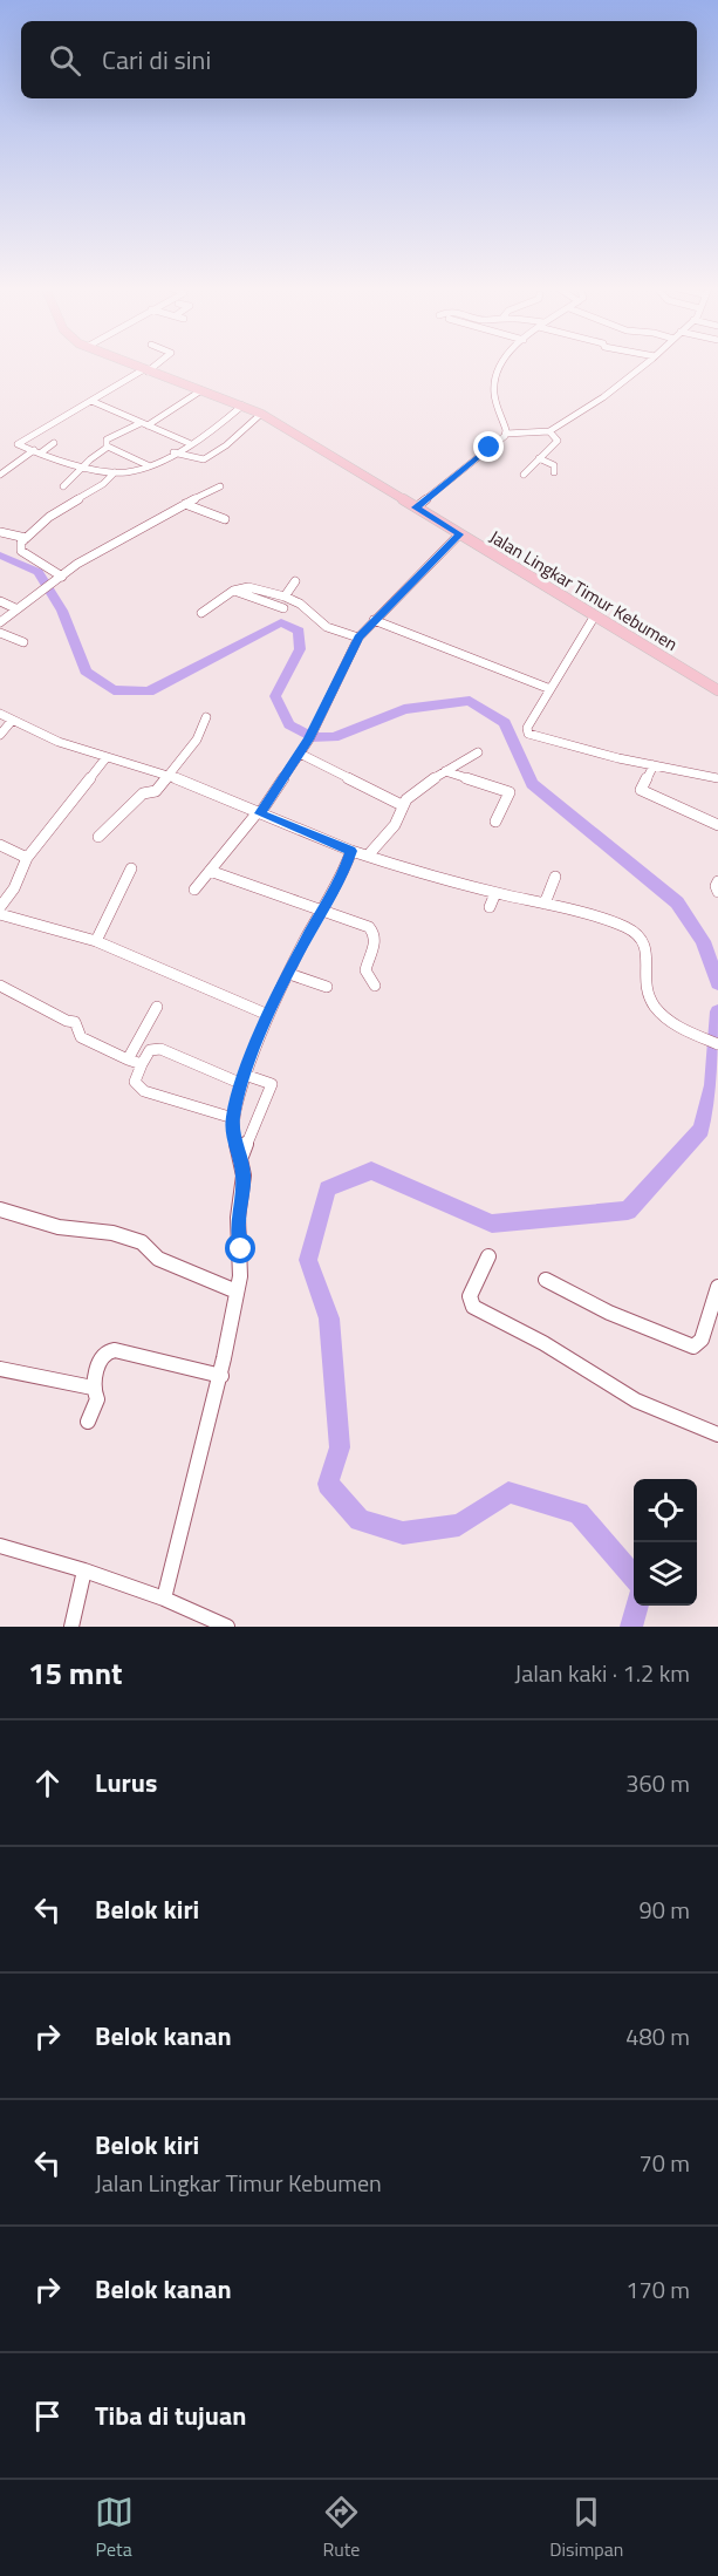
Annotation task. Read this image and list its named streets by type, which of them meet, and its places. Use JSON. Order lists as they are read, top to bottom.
{
  "streets": {
    "main road": ["Jalan Lingkar Timur Kebumen"]
  },
  "page": {
    "search": "Cari di sini",
    "heading": ["15 mnt", "Jalan kaki · 1.2 km"],
    "list": [
      ["Lurus", "360 m"],
      ["Belok kiri", "90 m"],
      ["Belok kanan", "480 m"],
      ["Belok kiri", "Jalan Lingkar Timur Kebumen", "70 m"],
      ["Belok kanan", "170 m"],
      "Tiba di tujuan"
    ],
    "nav": ["Peta", "Rute", "Disimpan"]
  }
}
